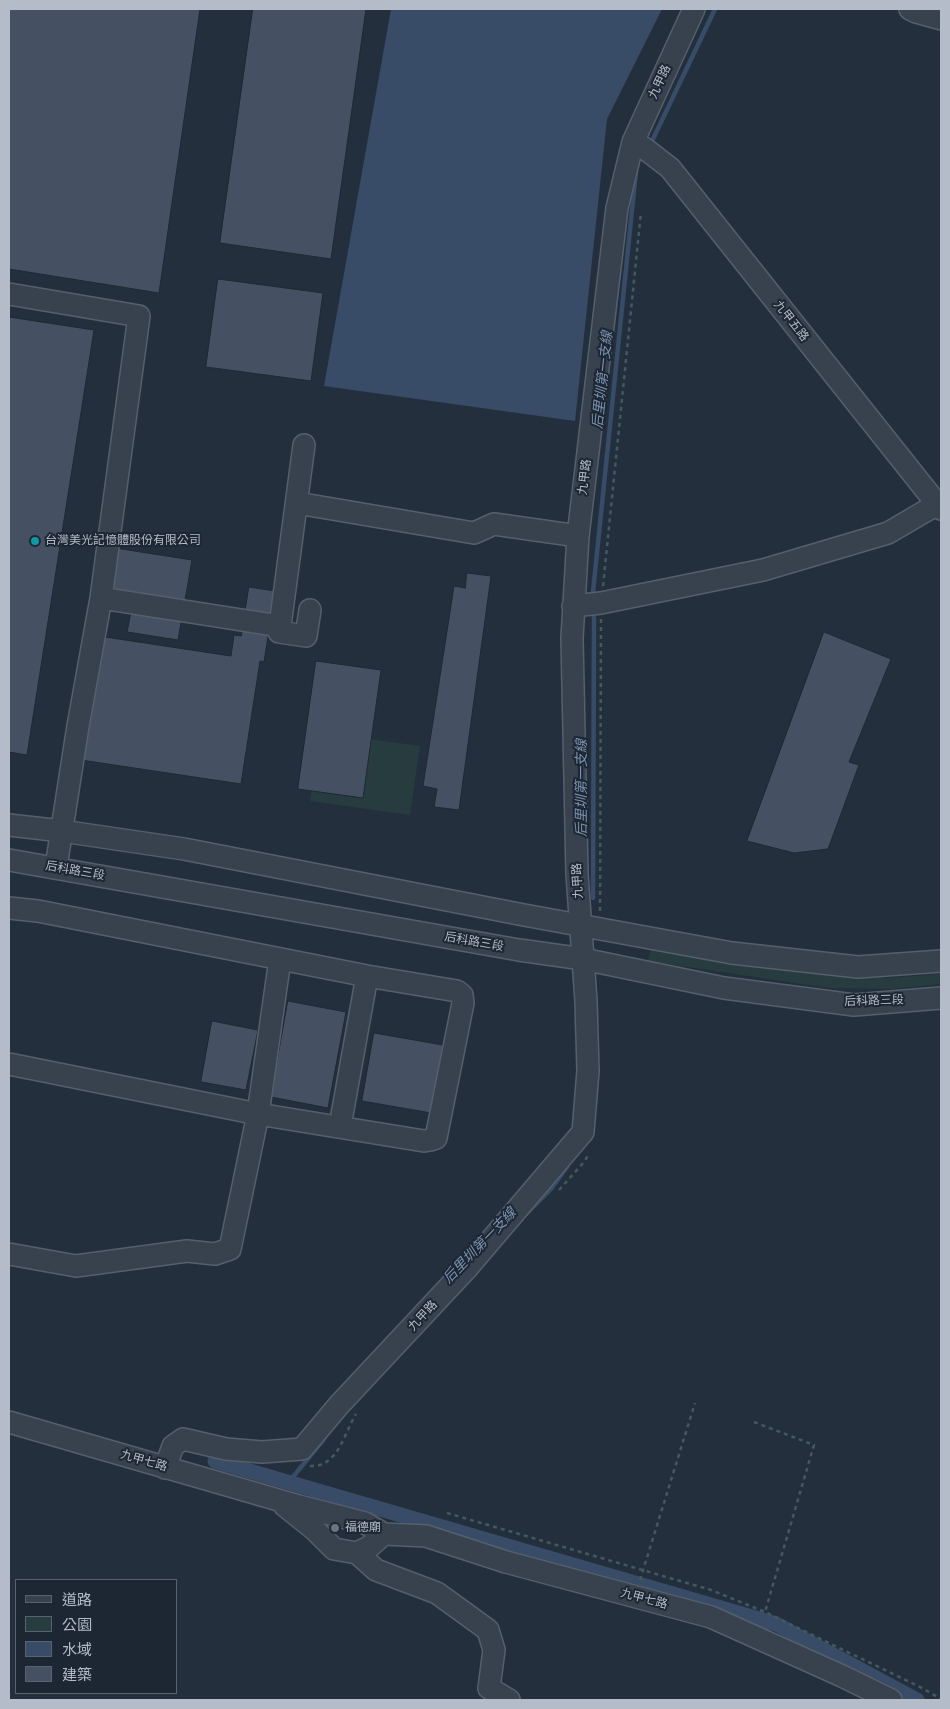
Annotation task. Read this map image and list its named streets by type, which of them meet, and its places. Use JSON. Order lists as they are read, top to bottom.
{
  "streets": {
    "street": [
      "九甲路",
      "九甲五路",
      "后科路三段",
      "九甲七路"
    ]
  },
  "crossings": [
    ["九甲路", "九甲五路"],
    ["九甲路", "后科路三段"],
    ["九甲路", "九甲七路"]
  ],
  "water": ["后里圳第一支線"],
  "places": ["台灣美光記憶體股份有限公司", "福德廟"],
  "legend": [
    "道路",
    "公園",
    "水域",
    "建築"
  ]
}
